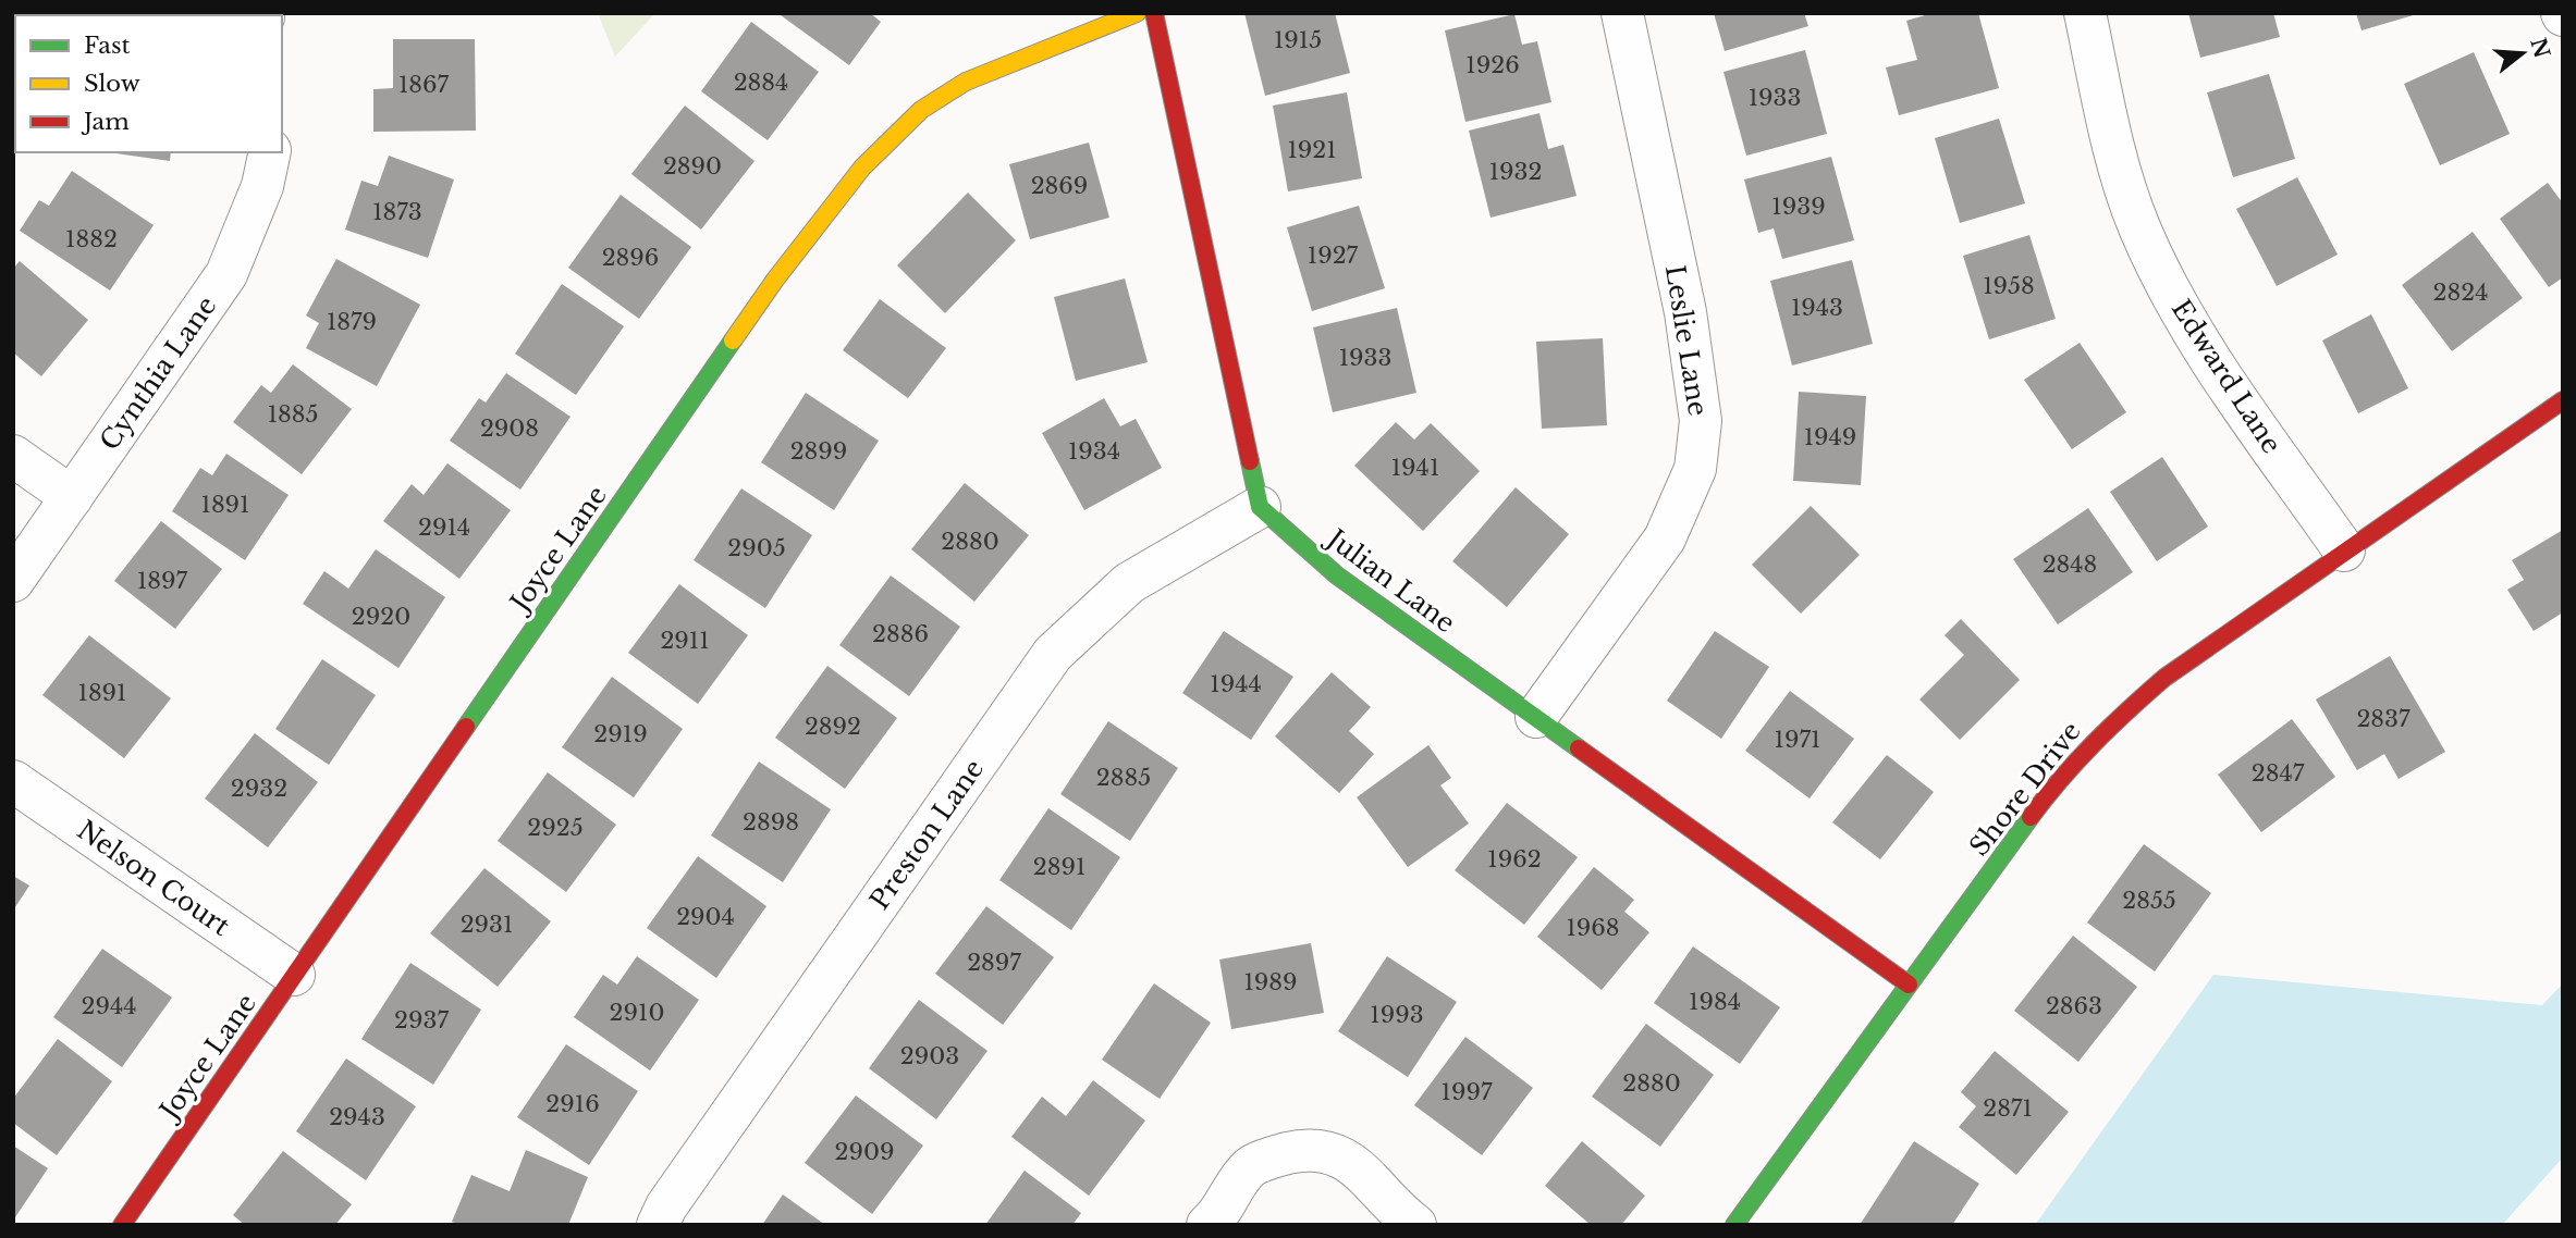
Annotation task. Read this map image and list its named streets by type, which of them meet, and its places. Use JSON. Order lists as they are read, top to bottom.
{
  "streets": {
    "street": [
      "Leslie Lane",
      "Cynthia Lane",
      "Edward Lane",
      "Joyce Lane",
      "Julian Lane",
      "Shore Drive",
      "Preston Lane",
      "Nelson Court"
    ]
  },
  "crossings": [
    ["Leslie Lane", "Julian Lane"],
    ["Edward Lane", "Shore Drive"],
    ["Joyce Lane", "Nelson Court"],
    ["Julian Lane", "Shore Drive"],
    ["Julian Lane", "Preston Lane"]
  ],
  "house_numbers": [
    "1915",
    "1926",
    "2884",
    "1867",
    "1933",
    "1921",
    "2890",
    "1932",
    "2869",
    "1939",
    "1873",
    "1882",
    "1927",
    "2896",
    "1958",
    "2824",
    "1943",
    "1879",
    "1933",
    "1885",
    "2908",
    "1949",
    "2899",
    "1934",
    "1941",
    "1891",
    "2914",
    "2880",
    "2905",
    "2848",
    "1897",
    "2920",
    "2886",
    "2911",
    "1944",
    "1891",
    "2837",
    "2892",
    "2919",
    "1971",
    "2847",
    "2885",
    "2932",
    "2898",
    "2925",
    "1962",
    "2891",
    "2855",
    "2904",
    "2931",
    "1968",
    "2897",
    "1989",
    "1984",
    "2944",
    "2863",
    "2910",
    "1993",
    "2937",
    "2903",
    "2880",
    "1997",
    "2916",
    "2871",
    "2943",
    "2909"
  ],
  "legend": ["Fast", "Slow", "Jam"],
  "north": "right"
}
